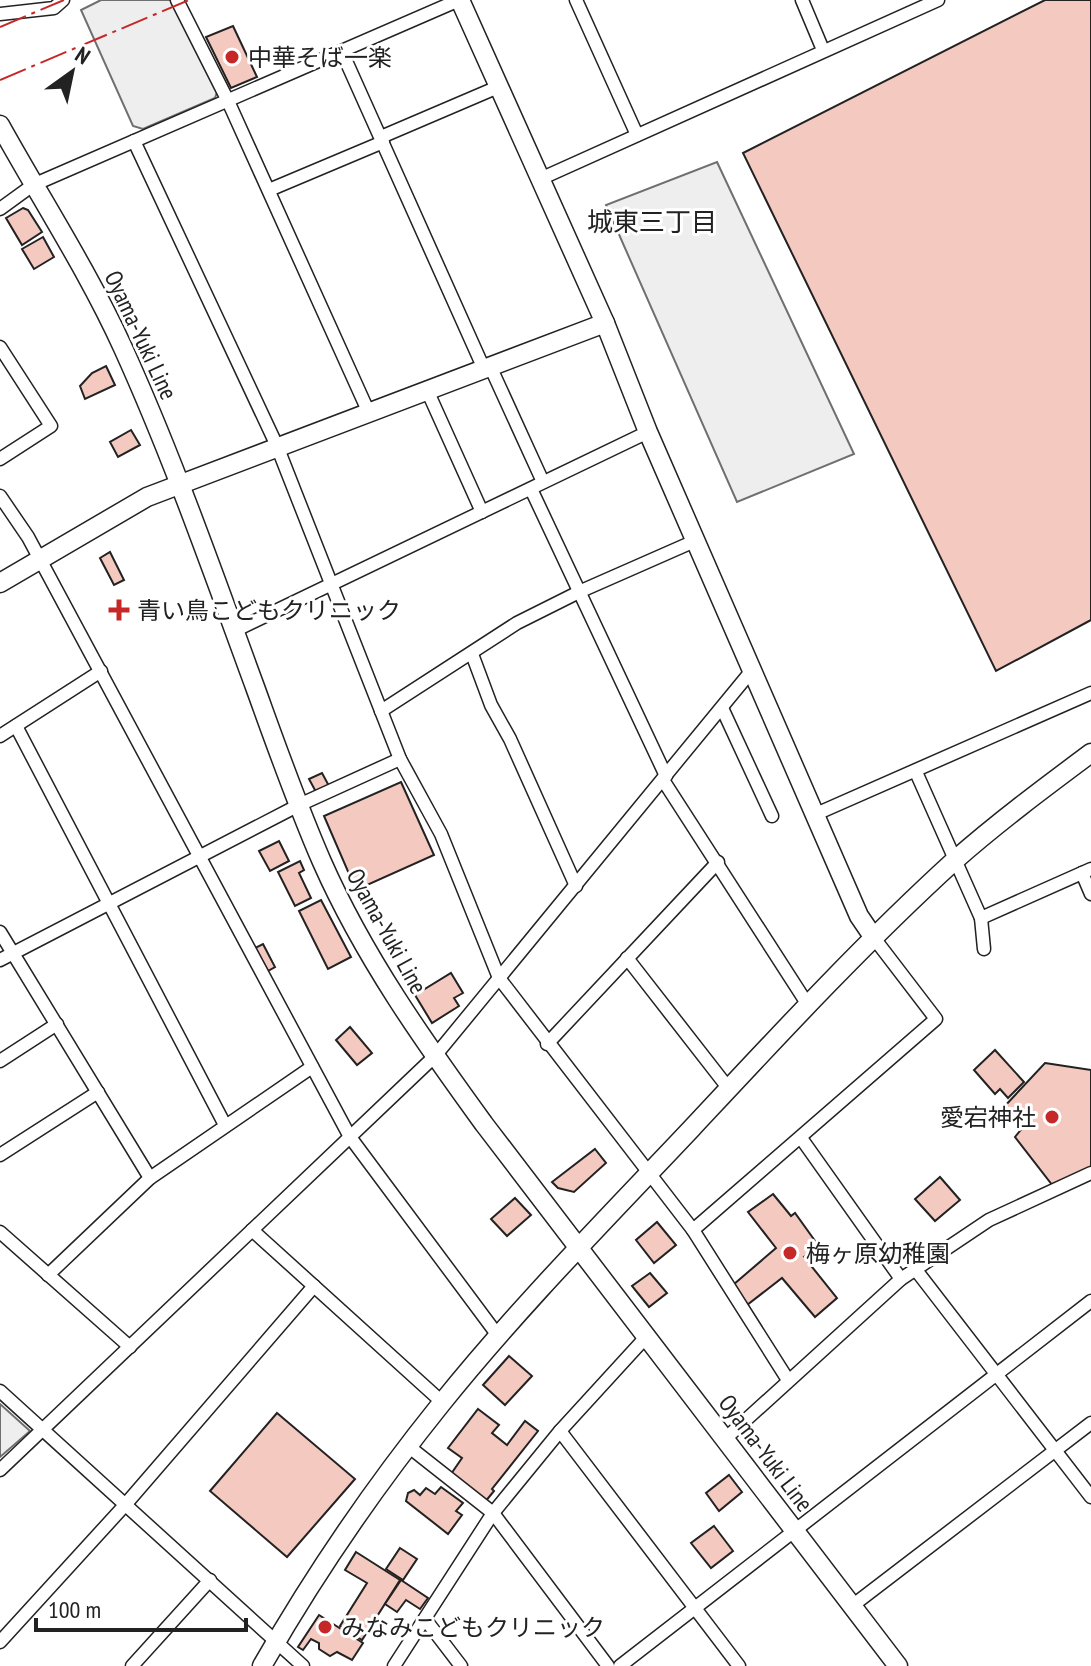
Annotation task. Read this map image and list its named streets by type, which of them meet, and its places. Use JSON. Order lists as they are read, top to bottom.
{
  "streets": {
    "street": ["Oyama-Yuki Line"]
  },
  "districts": ["城東三丁目"],
  "places": {
    "other": [
      "中華そば一楽",
      "愛宕神社",
      "梅ヶ原幼稚園",
      "みなみこどもクリニック"
    ],
    "health": ["青い鳥こどもクリニック"]
  },
  "scale_bar": "100 m",
  "north": "top right"
}
